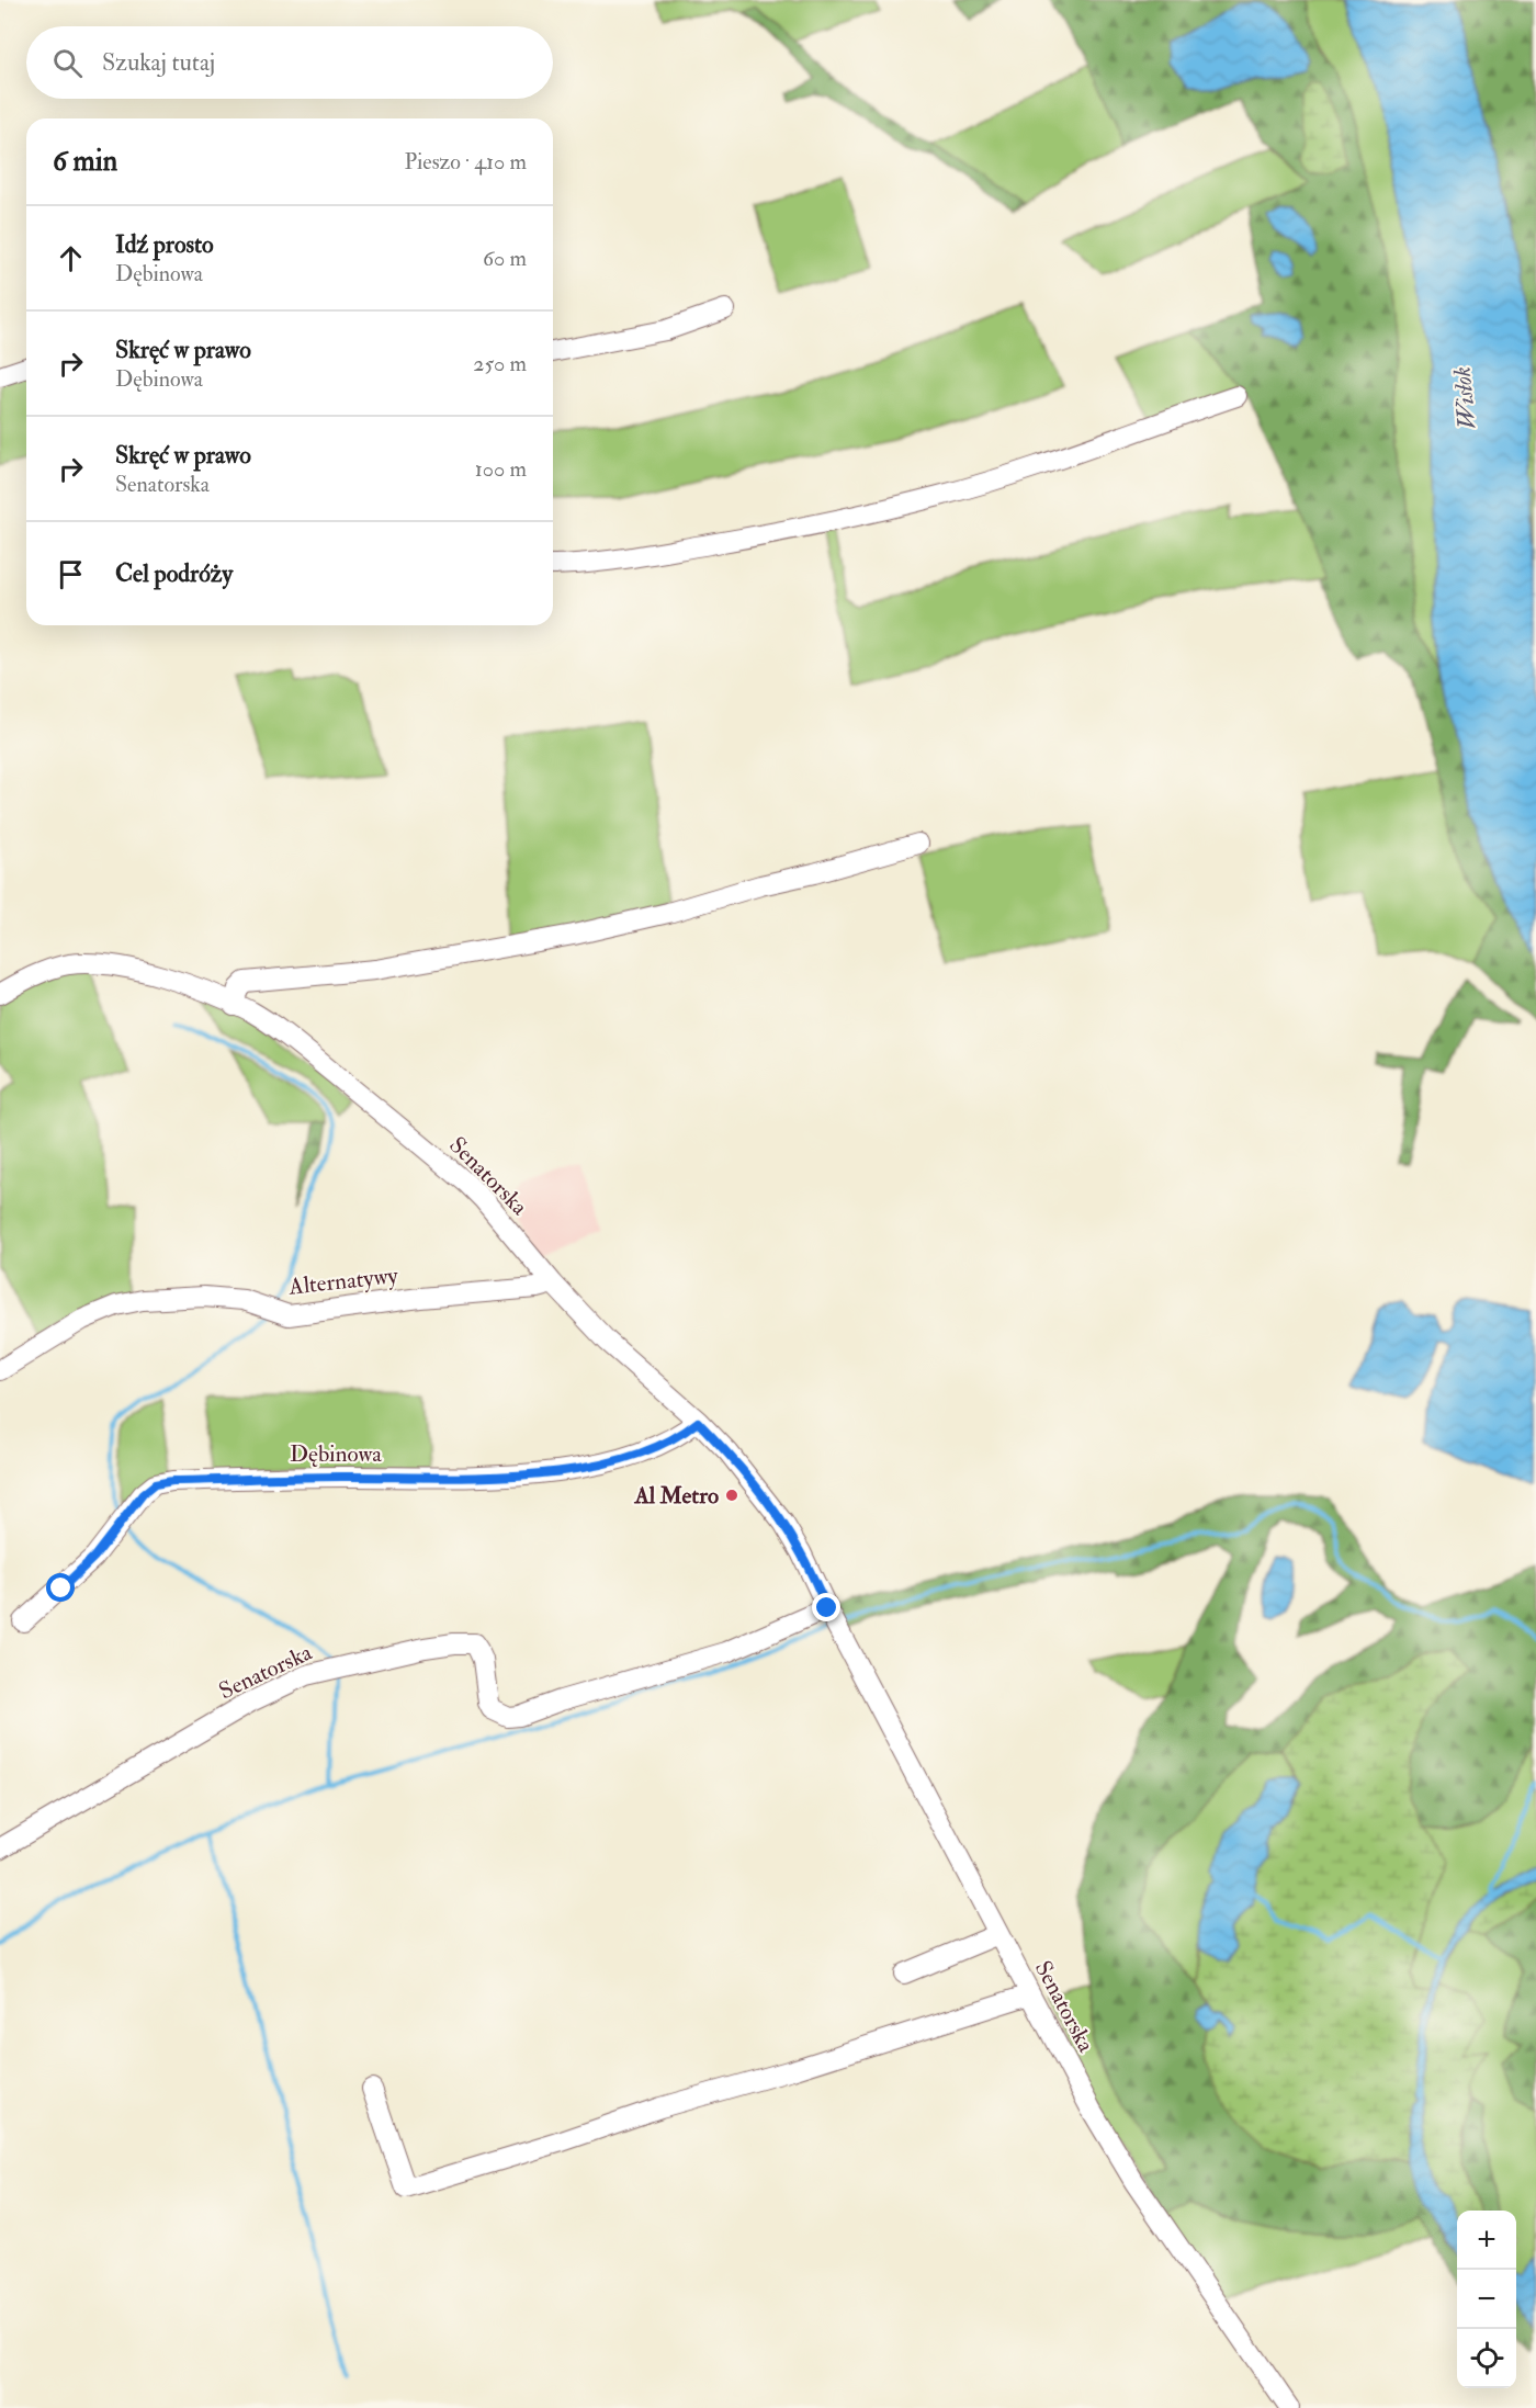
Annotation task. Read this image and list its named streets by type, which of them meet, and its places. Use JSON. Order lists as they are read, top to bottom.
{
  "streets": {
    "street": ["Senatorska", "Alternatywy", "Dębinowa"]
  },
  "crossings": [
    ["Senatorska", "Alternatywy"],
    ["Senatorska", "Dębinowa"]
  ],
  "water": ["Wisłok"],
  "places": ["Al Metro"],
  "page": {
    "search": "Szukaj tutaj",
    "heading": ["6 min", "Pieszo · 410 m"],
    "list": [
      ["Idź prosto", "Dębinowa", "60 m"],
      ["Skręć w prawo", "Dębinowa", "250 m"],
      ["Skręć w prawo", "Senatorska", "100 m"],
      "Cel podróży"
    ],
    "map_buttons": ["+", "−"]
  }
}
